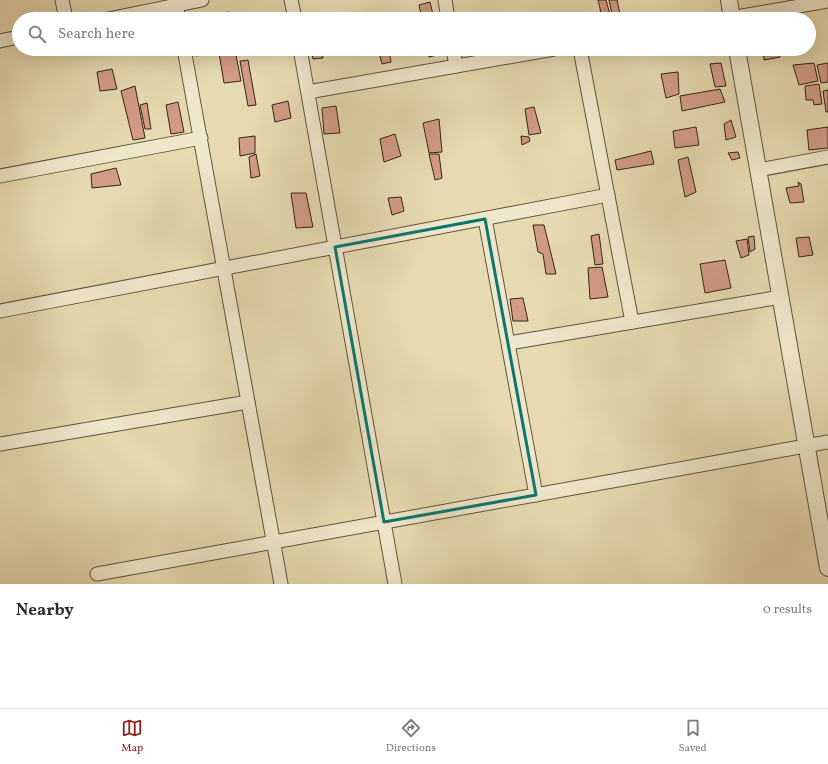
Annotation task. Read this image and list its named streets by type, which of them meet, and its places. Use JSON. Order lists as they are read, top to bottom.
{
  "page": {
    "search": "Search here",
    "heading": ["Nearby", "0 results"],
    "nav": ["Map", "Directions", "Saved"]
  }
}
